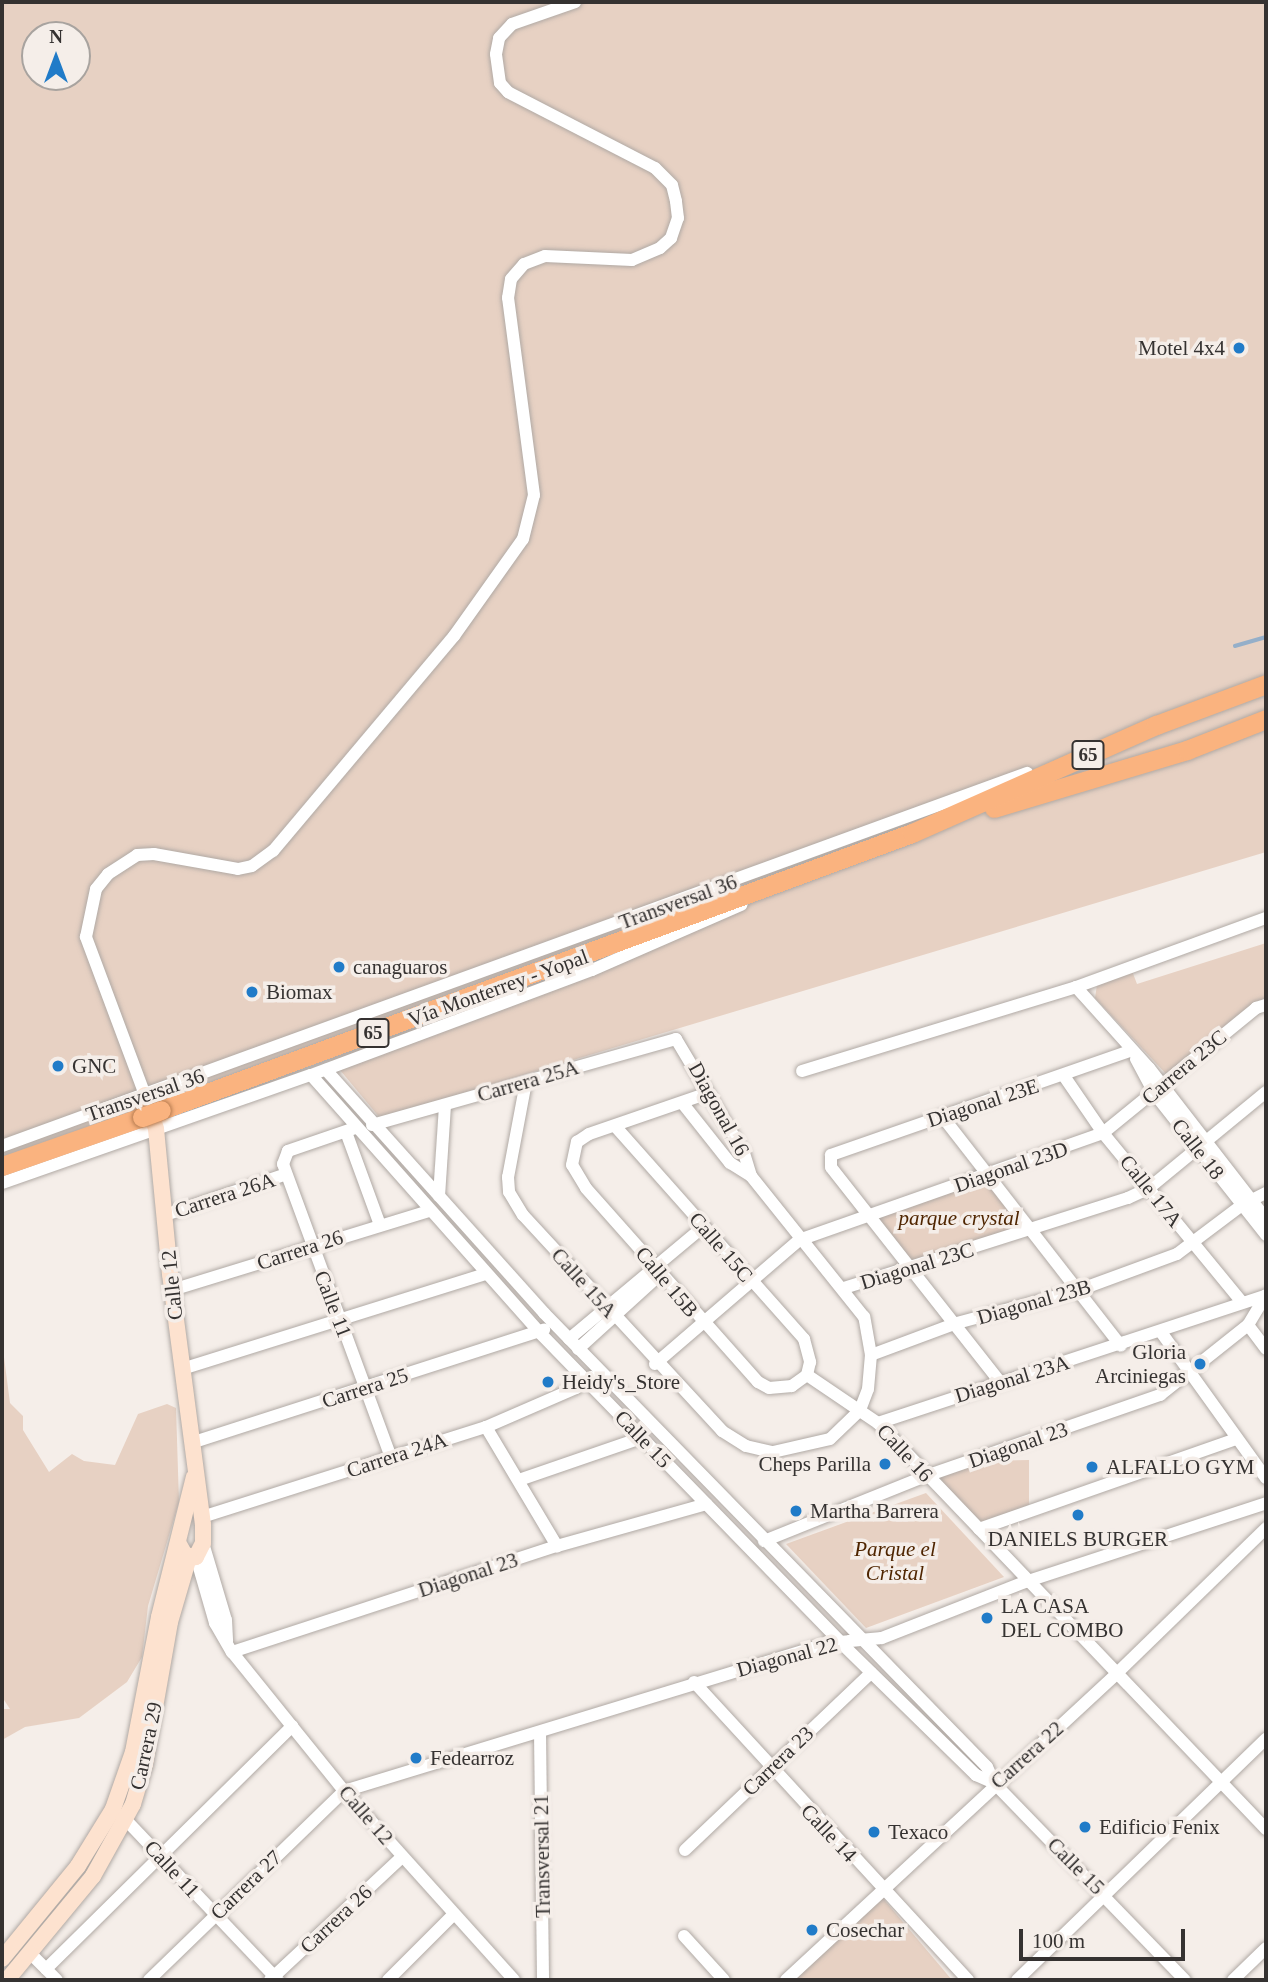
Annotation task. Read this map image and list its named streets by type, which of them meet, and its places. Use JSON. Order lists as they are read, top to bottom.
{
  "streets": {
    "highway": ["65", "Vía Monterrey - Yopal"],
    "main road": ["Calle 12", "Carrera 29"],
    "street": [
      "Transversal 36",
      "Carrera 23C",
      "Carrera 25A",
      "Diagonal 23E",
      "Diagonal 16",
      "Calle 18",
      "Diagonal 23D",
      "Calle 17A",
      "Carrera 26A",
      "Calle 15C",
      "Carrera 26",
      "Diagonal 23C",
      "Calle 15B",
      "Calle 15A",
      "Diagonal 23B",
      "Calle 11",
      "Diagonal 23A",
      "Carrera 25",
      "Calle 15",
      "Diagonal 23",
      "Calle 16",
      "Carrera 24A",
      "Diagonal 22",
      "Carrera 22",
      "Carrera 23",
      "Calle 14",
      "Transversal 21",
      "Carrera 27"
    ]
  },
  "crossings": [
    ["Transversal 36", "Vía Monterrey - Yopal"],
    ["Transversal 36", "Calle 12"],
    ["Transversal 36", "Calle 15"],
    ["Vía Monterrey - Yopal", "Calle 12"],
    ["Carrera 23C", "Calle 18"],
    ["Carrera 23C", "Diagonal 23D"],
    ["Carrera 23C", "Calle 17A"],
    ["Carrera 25A", "Diagonal 16"],
    ["Carrera 25A", "Calle 15A"],
    ["Carrera 25A", "Calle 15"],
    ["Diagonal 23E", "Calle 18"],
    ["Diagonal 23E", "Diagonal 23D"],
    ["Diagonal 23E", "Calle 17A"],
    ["Diagonal 16", "Calle 16"],
    ["Calle 18", "Diagonal 23B"],
    ["Diagonal 23D", "Calle 17A"],
    ["Diagonal 23D", "Calle 15C"],
    ["Diagonal 23D", "Calle 15B"],
    ["Diagonal 23D", "Calle 15A"],
    ["Diagonal 23D", "Calle 16"],
    ["Calle 17A", "Diagonal 23C"],
    ["Calle 17A", "Diagonal 23B"],
    ["Calle 17A", "Diagonal 23A"],
    ["Carrera 26A", "Calle 12"],
    ["Carrera 26A", "Calle 11"],
    ["Calle 15C", "Calle 15B"],
    ["Carrera 26", "Calle 12"],
    ["Carrera 26", "Calle 11"],
    ["Carrera 26", "Calle 15"],
    ["Diagonal 23C", "Calle 16"],
    ["Calle 15A", "Calle 16"],
    ["Calle 12", "Carrera 25"],
    ["Calle 12", "Diagonal 23"],
    ["Calle 12", "Diagonal 22"],
    ["Calle 12", "Carrera 29"],
    ["Calle 12", "Carrera 27"],
    ["Diagonal 23B", "Calle 16"],
    ["Calle 11", "Carrera 25"],
    ["Calle 11", "Calle 15"],
    ["Calle 11", "Carrera 24A"],
    ["Calle 11", "Carrera 29"],
    ["Calle 11", "Carrera 27"],
    ["Diagonal 23A", "Calle 16"],
    ["Carrera 25", "Calle 15"],
    ["Calle 15", "Diagonal 23"],
    ["Calle 15", "Carrera 24A"],
    ["Calle 15", "Diagonal 22"],
    ["Calle 15", "Carrera 22"],
    ["Calle 15", "Carrera 23"],
    ["Diagonal 23", "Calle 16"],
    ["Calle 16", "Diagonal 22"],
    ["Calle 16", "Carrera 22"],
    ["Carrera 24A", "Carrera 29"],
    ["Diagonal 22", "Calle 14"],
    ["Diagonal 22", "Transversal 21"],
    ["Diagonal 22", "Carrera 27"],
    ["Carrera 22", "Calle 14"],
    ["Carrera 23", "Calle 14"]
  ],
  "parks": ["parque crystal", "Parque el Cristal"],
  "places": [
    "Motel 4x4",
    "canaguaros",
    "Biomax",
    "GNC",
    "Gloria Arciniegas",
    "Heidy's_Store",
    "Cheps Parilla",
    "ALFALLO GYM",
    "Martha Barrera",
    "DANIELS BURGER",
    "LA CASA DEL COMBO",
    "Fedearroz",
    "Edificio Fenix",
    "Texaco",
    "Cosechar"
  ],
  "scale_bar": "100 m",
  "north": "top"
}
